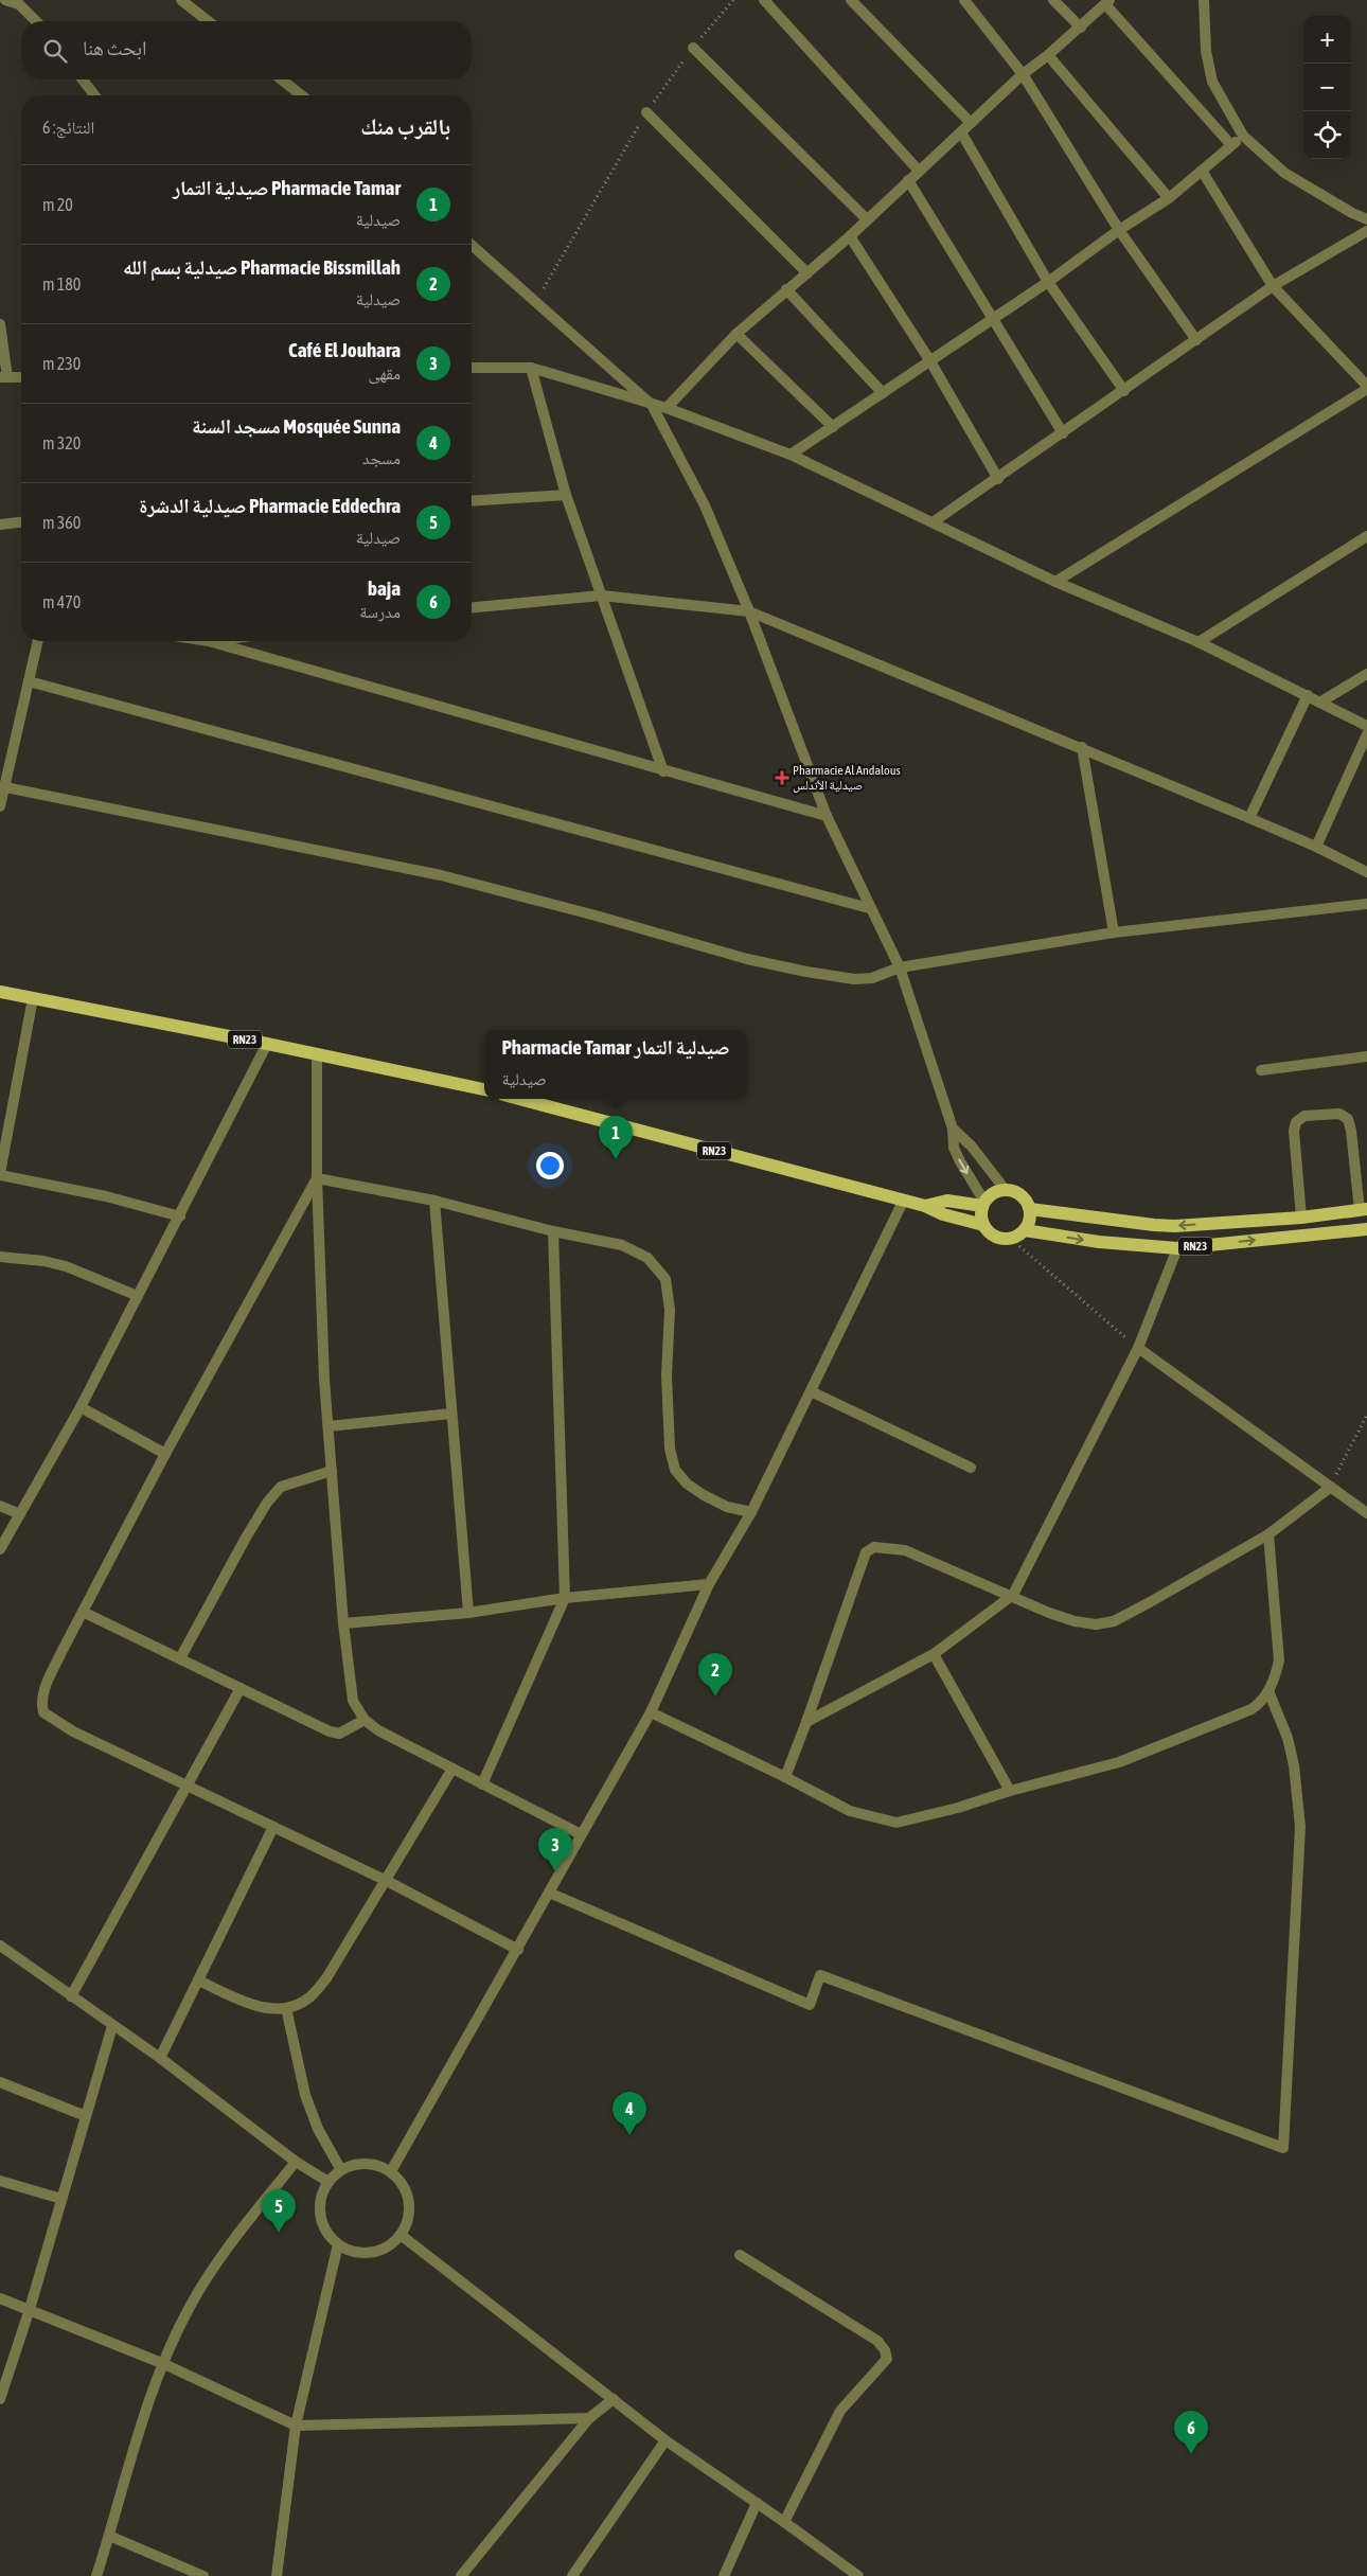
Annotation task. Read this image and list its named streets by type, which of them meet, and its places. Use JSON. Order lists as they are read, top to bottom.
{
  "streets": {
    "main road": ["RN23"]
  },
  "places": {
    "health": ["Pharmacie Al Andalous صيدلية الأندلس"]
  },
  "page": {
    "map_buttons": ["+", "−"],
    "search": "ابحث هنا",
    "heading": ["بالقرب منك", "النتائج: 6"],
    "list": [
      {
        "mark": "1",
        "name": "Pharmacie Tamar صيدلية التمار",
        "note": "صيدلية",
        "value": "20 m"
      },
      {
        "mark": "2",
        "name": "Pharmacie Bissmillah صيدلية بسم الله",
        "note": "صيدلية",
        "value": "180 m"
      },
      {
        "mark": "3",
        "name": "Café El Jouhara",
        "note": "مقهى",
        "value": "230 m"
      },
      {
        "mark": "4",
        "name": "Mosquée Sunna مسجد السنة",
        "note": "مسجد",
        "value": "320 m"
      },
      {
        "mark": "5",
        "name": "Pharmacie Eddechra صيدلية الدشرة",
        "note": "صيدلية",
        "value": "360 m"
      },
      {
        "mark": "6",
        "name": "baja",
        "note": "مدرسة",
        "value": "470 m"
      }
    ],
    "popup": ["Pharmacie Tamar صيدلية التمار", "صيدلية"],
    "pins": [
      "1",
      "2",
      "3",
      "4",
      "5",
      "6"
    ]
  }
}
